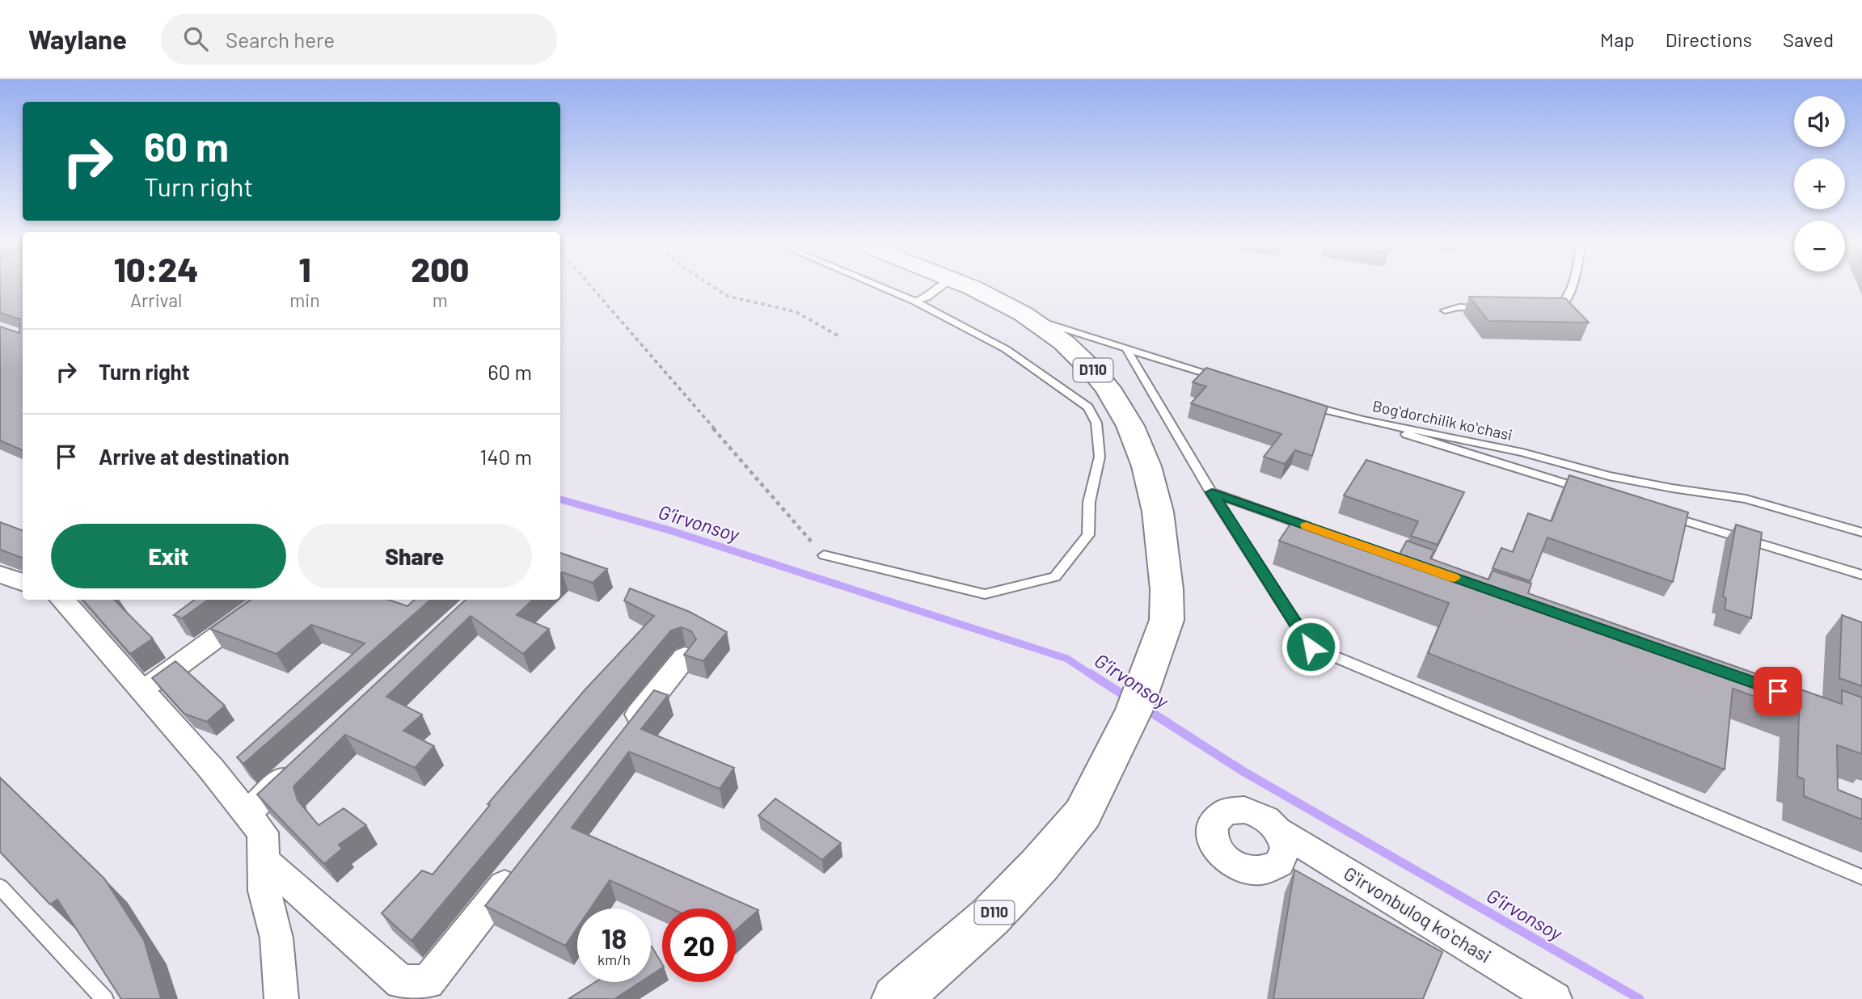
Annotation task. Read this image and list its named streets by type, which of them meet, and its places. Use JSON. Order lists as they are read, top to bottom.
{
  "streets": {
    "main road": ["D110"],
    "street": ["Gʻirvonbuloq koʻchasi"],
    "lane": ["Bogʻdorchilik koʻchasi"]
  },
  "water": ["G‘irvonsoy"],
  "page": {
    "header": "Waylane",
    "search": "Search here",
    "nav": ["Map", "Directions", "Saved"],
    "map_buttons": ["+", "−"],
    "turn": ["60 m", "Turn right"],
    "eta": [
      "10:24",
      "Arrival",
      "1",
      "min",
      "200",
      "m"
    ],
    "list": [
      {
        "name": "Turn right",
        "value": "60 m"
      },
      {
        "name": "Arrive at destination",
        "value": "140 m"
      }
    ],
    "buttons": ["Exit", "Share"],
    "speed": "18 km/h",
    "limit": "20"
  }
}
